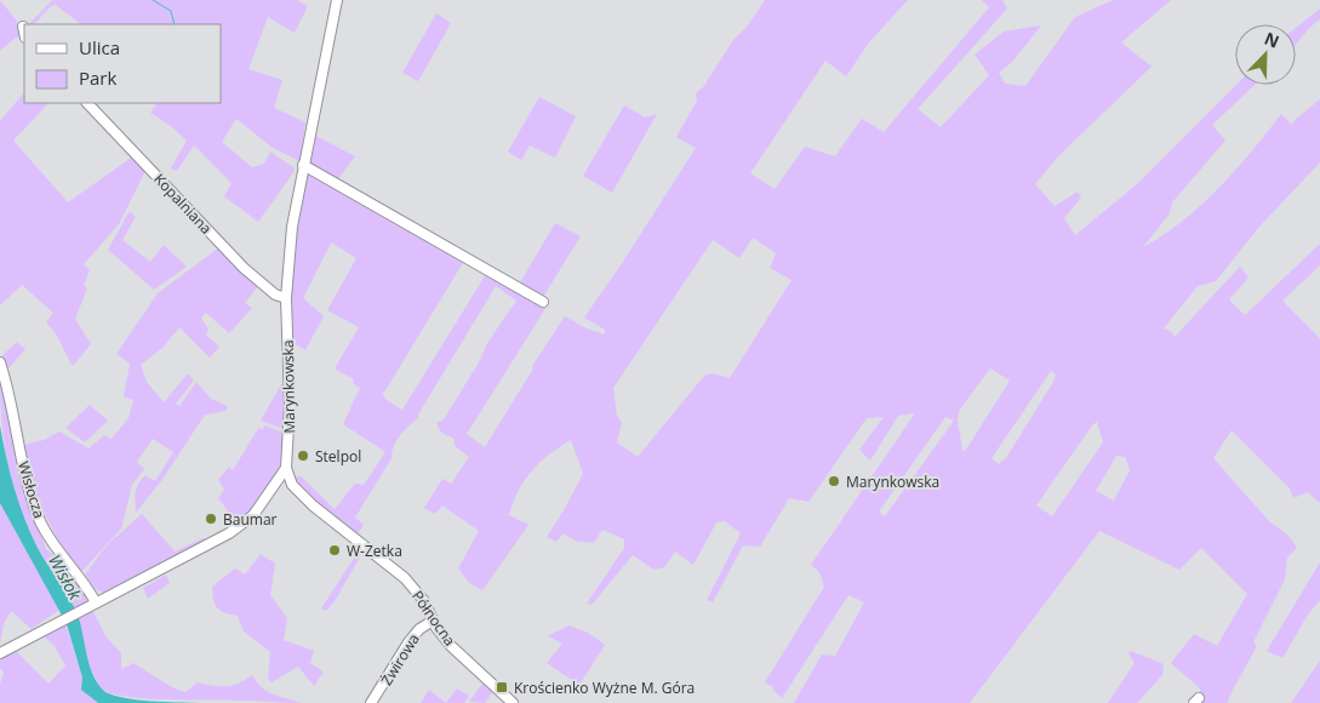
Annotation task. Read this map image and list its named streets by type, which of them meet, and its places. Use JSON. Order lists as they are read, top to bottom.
{
  "streets": {
    "street": [
      "Kopalniana",
      "Marynkowska",
      "Wisłocza",
      "Północna",
      "Żwirowa"
    ]
  },
  "crossings": [
    ["Kopalniana", "Marynkowska"],
    ["Marynkowska", "Wisłocza"],
    ["Marynkowska", "Północna"],
    ["Północna", "Żwirowa"]
  ],
  "water": ["Wisłok"],
  "places": {
    "other": [
      "Stelpol",
      "Marynkowska",
      "Baumar",
      "W-Zetka"
    ],
    "transit": ["Krościenko Wyżne M. Góra"]
  },
  "legend": ["Ulica", "Park"],
  "north": "top right"
}
